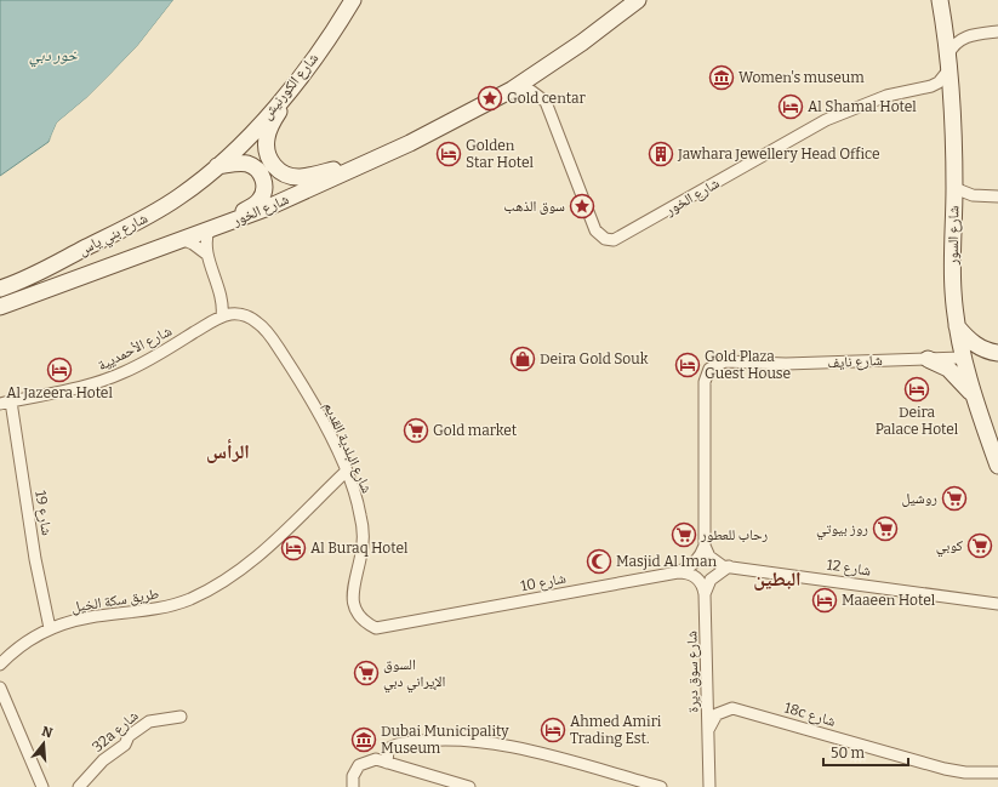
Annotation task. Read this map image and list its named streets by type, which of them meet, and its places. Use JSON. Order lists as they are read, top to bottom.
{
  "streets": {
    "main road": [
      "شارع الكورنيش",
      "شارع الخور",
      "شارع بني ياس",
      "شارع السور",
      "شارع نايف"
    ],
    "street": [
      "شارع الأحمديية",
      "شارع البلدية القديم",
      "شارع 19",
      "شارع 12",
      "شارع 10",
      "طريق سكة الخيل",
      "شارع سوق ديرة",
      "18c شارع",
      "32a شارع"
    ]
  },
  "crossings": [
    ["شارع الكورنيش", "شارع بني ياس"],
    ["شارع الخور", "شارع السور"],
    ["شارع السور", "شارع نايف"],
    ["شارع الأحمديية", "شارع 19"],
    ["شارع نايف", "شارع 12"],
    ["شارع البلدية القديم", "شارع 10"],
    ["شارع البلدية القديم", "طريق سكة الخيل"],
    ["شارع 19", "طريق سكة الخيل"],
    ["شارع سوق ديرة", "18c شارع"]
  ],
  "districts": ["الرأس", "البطين"],
  "water": ["خور دبي"],
  "places": {
    "museum": ["Women's museum", "Dubai Municipality Museum"],
    "place": ["Gold centar", "سوق الذهب"],
    "hotel": [
      "Al Shamal Hotel",
      "Golden Star Hotel",
      "Gold Plaza Guest House",
      "Al Jazeera Hotel",
      "Deira Palace Hotel",
      "Al Buraq Hotel",
      "Maaeen Hotel",
      "Ahmed Amiri Trading Est."
    ],
    "building": ["Jawhara Jewellery Head Office"],
    "shop": ["Deira Gold Souk"],
    "supermarket": [
      "Gold market",
      "روشيل",
      "روز بيوتي",
      "رحاب للعطور",
      "كوبي",
      "السوق الإيراني دبي"
    ],
    "mosque": ["Masjid Al Iman"]
  },
  "scale_bar": "50 m",
  "north": "top"
}
